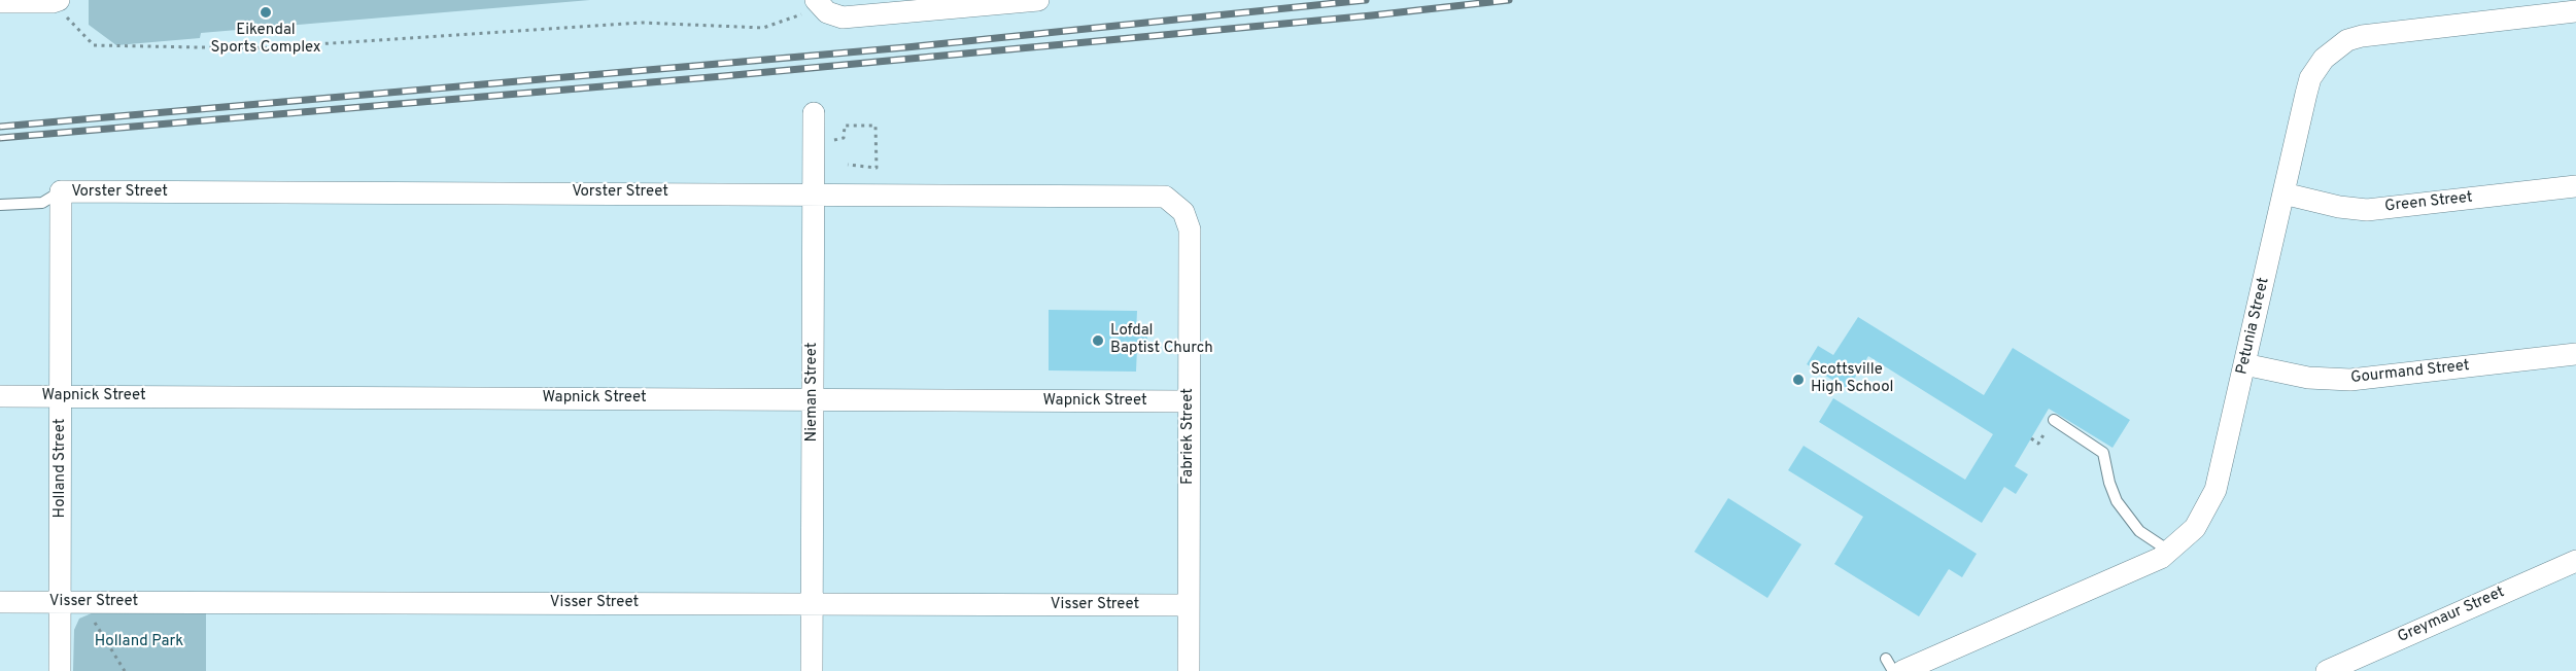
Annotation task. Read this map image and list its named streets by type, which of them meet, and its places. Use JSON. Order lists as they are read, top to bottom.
{
  "streets": {
    "street": [
      "Vorster Street",
      "Green Street",
      "Petunia Street",
      "Gourmand Street",
      "Nieman Street",
      "Wapnick Street",
      "Fabriek Street",
      "Holland Street",
      "Visser Street",
      "Greymaur Street"
    ]
  },
  "crossings": [
    ["Vorster Street", "Nieman Street"],
    ["Vorster Street", "Fabriek Street"],
    ["Vorster Street", "Holland Street"],
    ["Green Street", "Petunia Street"],
    ["Petunia Street", "Gourmand Street"],
    ["Nieman Street", "Wapnick Street"],
    ["Nieman Street", "Visser Street"],
    ["Wapnick Street", "Fabriek Street"],
    ["Wapnick Street", "Holland Street"],
    ["Fabriek Street", "Visser Street"],
    ["Holland Street", "Visser Street"]
  ],
  "parks": ["Holland Park"],
  "places": ["Eikendal Sports Complex", "Lofdal Baptist Church", "Scottsville High School"]
}
